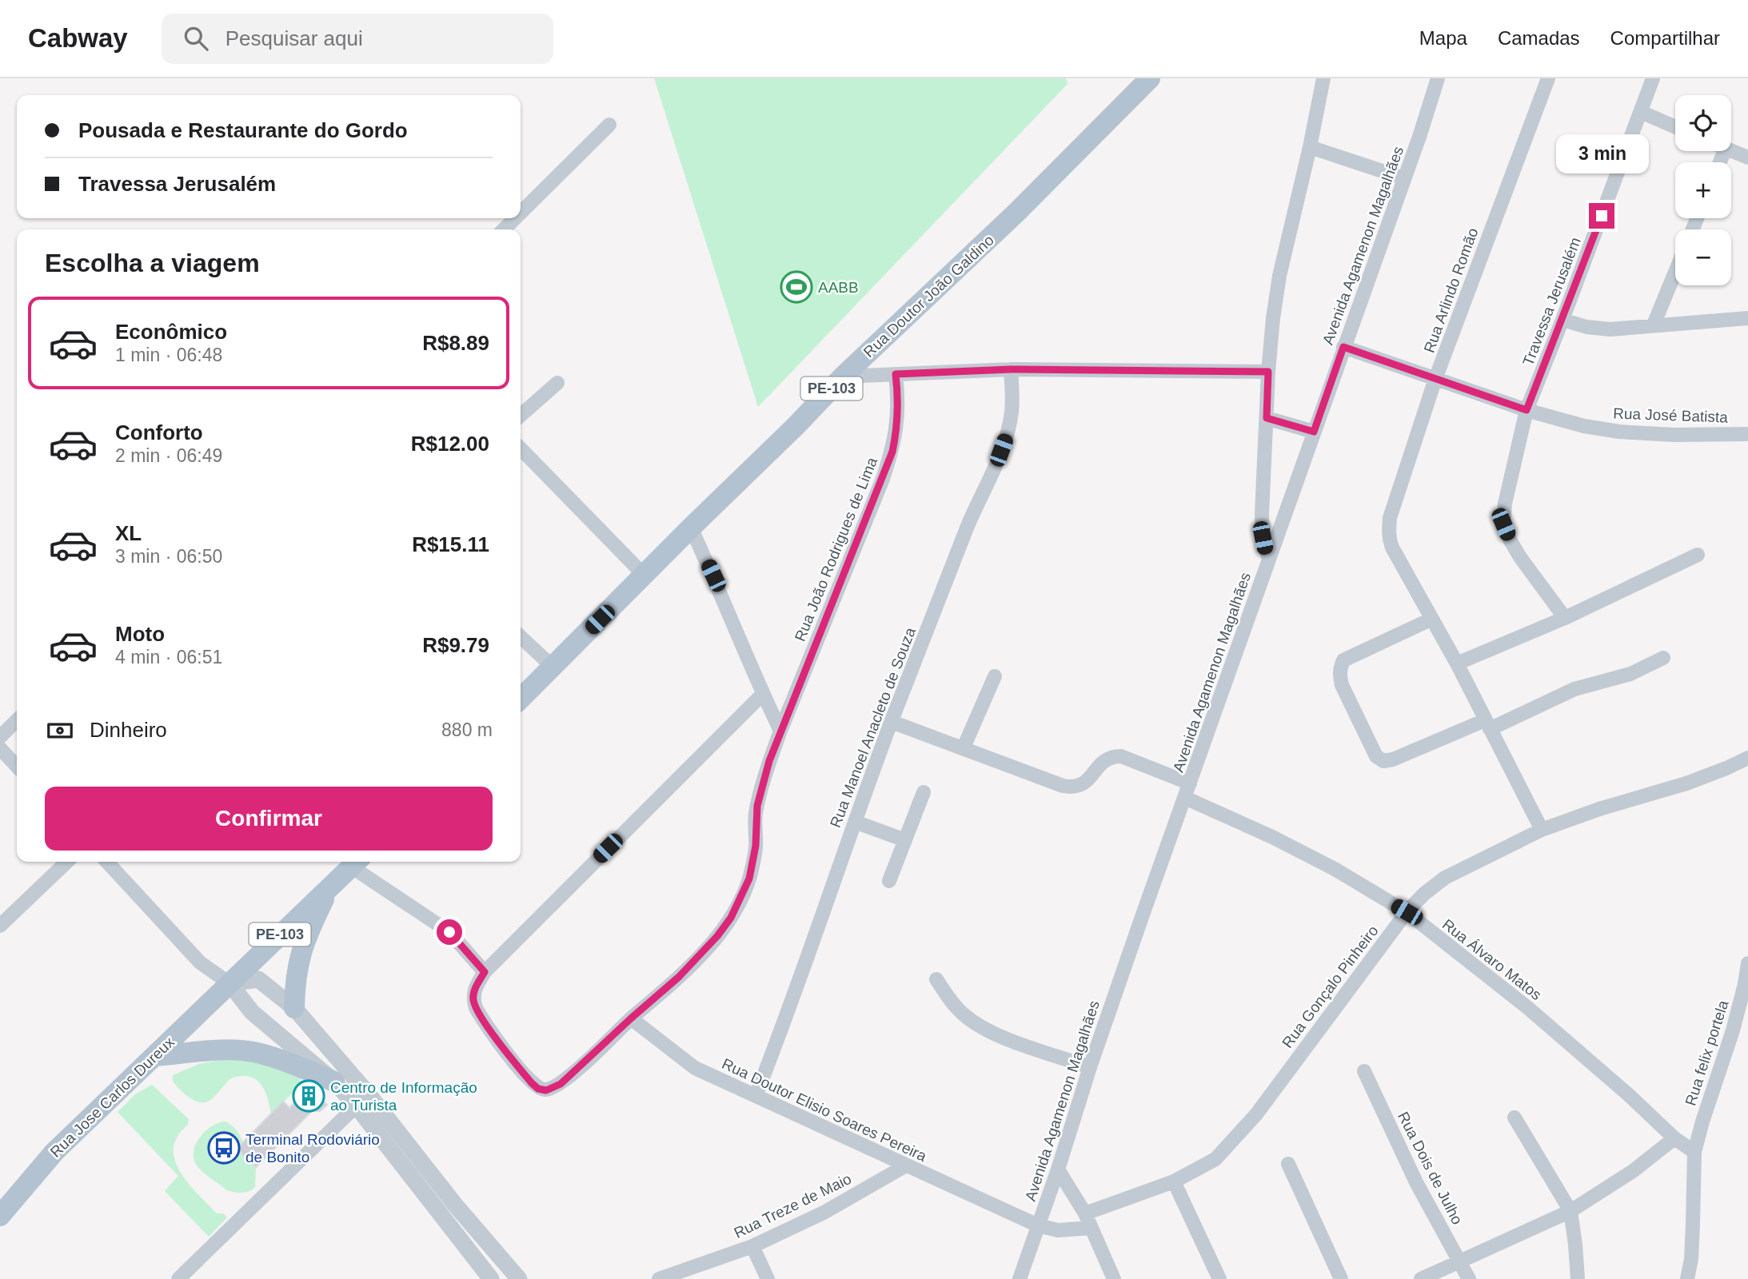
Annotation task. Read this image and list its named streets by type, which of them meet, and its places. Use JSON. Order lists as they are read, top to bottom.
{
  "streets": {
    "main road": ["Rua Doutor João Galdino", "PE-103", "Rua Jose Carlos Dureux"],
    "street": [
      "Avenida Agamenon Magalhães",
      "Rua Arlindo Romão",
      "Travessa Jerusalém",
      "Rua José Batista",
      "Rua João Rodrigues de Lima",
      "Rua Manoel Anacleto de Souza",
      "Rua Álvaro Matos",
      "Rua Gonçalo Pinheiro",
      "Rua felix portela",
      "Rua Doutor Elisio Soares Pereira",
      "Rua Dois de Julho",
      "Rua Treze de Maio"
    ]
  },
  "crossings": [
    ["Avenida Agamenon Magalhães", "Rua José Batista"],
    ["Avenida Agamenon Magalhães", "Rua Álvaro Matos"],
    ["Avenida Agamenon Magalhães", "Rua Doutor Elisio Soares Pereira"],
    ["Rua Arlindo Romão", "Rua José Batista"],
    ["Travessa Jerusalém", "Rua José Batista"],
    ["PE-103", "Rua Jose Carlos Dureux"],
    ["Rua João Rodrigues de Lima", "Rua Doutor Elisio Soares Pereira"],
    ["Rua Manoel Anacleto de Souza", "Rua Doutor Elisio Soares Pereira"],
    ["Rua Álvaro Matos", "Rua Gonçalo Pinheiro"],
    ["Rua Álvaro Matos", "Rua felix portela"],
    ["Rua Doutor Elisio Soares Pereira", "Rua Treze de Maio"]
  ],
  "places": {
    "sports": ["AABB"],
    "building": ["Centro de Informação ao Turista"],
    "bus stop": ["Terminal Rodoviário de Bonito"]
  },
  "page": {
    "header": "Cabway",
    "search": "Pesquisar aqui",
    "nav": ["Mapa", "Camadas", "Compartilhar"],
    "map_buttons": ["+", "−"],
    "banner": ["Pousada e Restaurante do Gordo", "Travessa Jerusalém"],
    "bubble": "3 min",
    "heading": "Escolha a viagem",
    "list": [
      {
        "name": "Econômico",
        "note": "1 min · 06:48",
        "value": "R$8.89"
      },
      {
        "name": "Conforto",
        "note": "2 min · 06:49",
        "value": "R$12.00"
      },
      {
        "name": "XL",
        "note": "3 min · 06:50",
        "value": "R$15.11"
      },
      {
        "name": "Moto",
        "note": "4 min · 06:51",
        "value": "R$9.79"
      }
    ],
    "pay": ["Dinheiro", "880 m"],
    "buttons": "Confirmar"
  }
}
